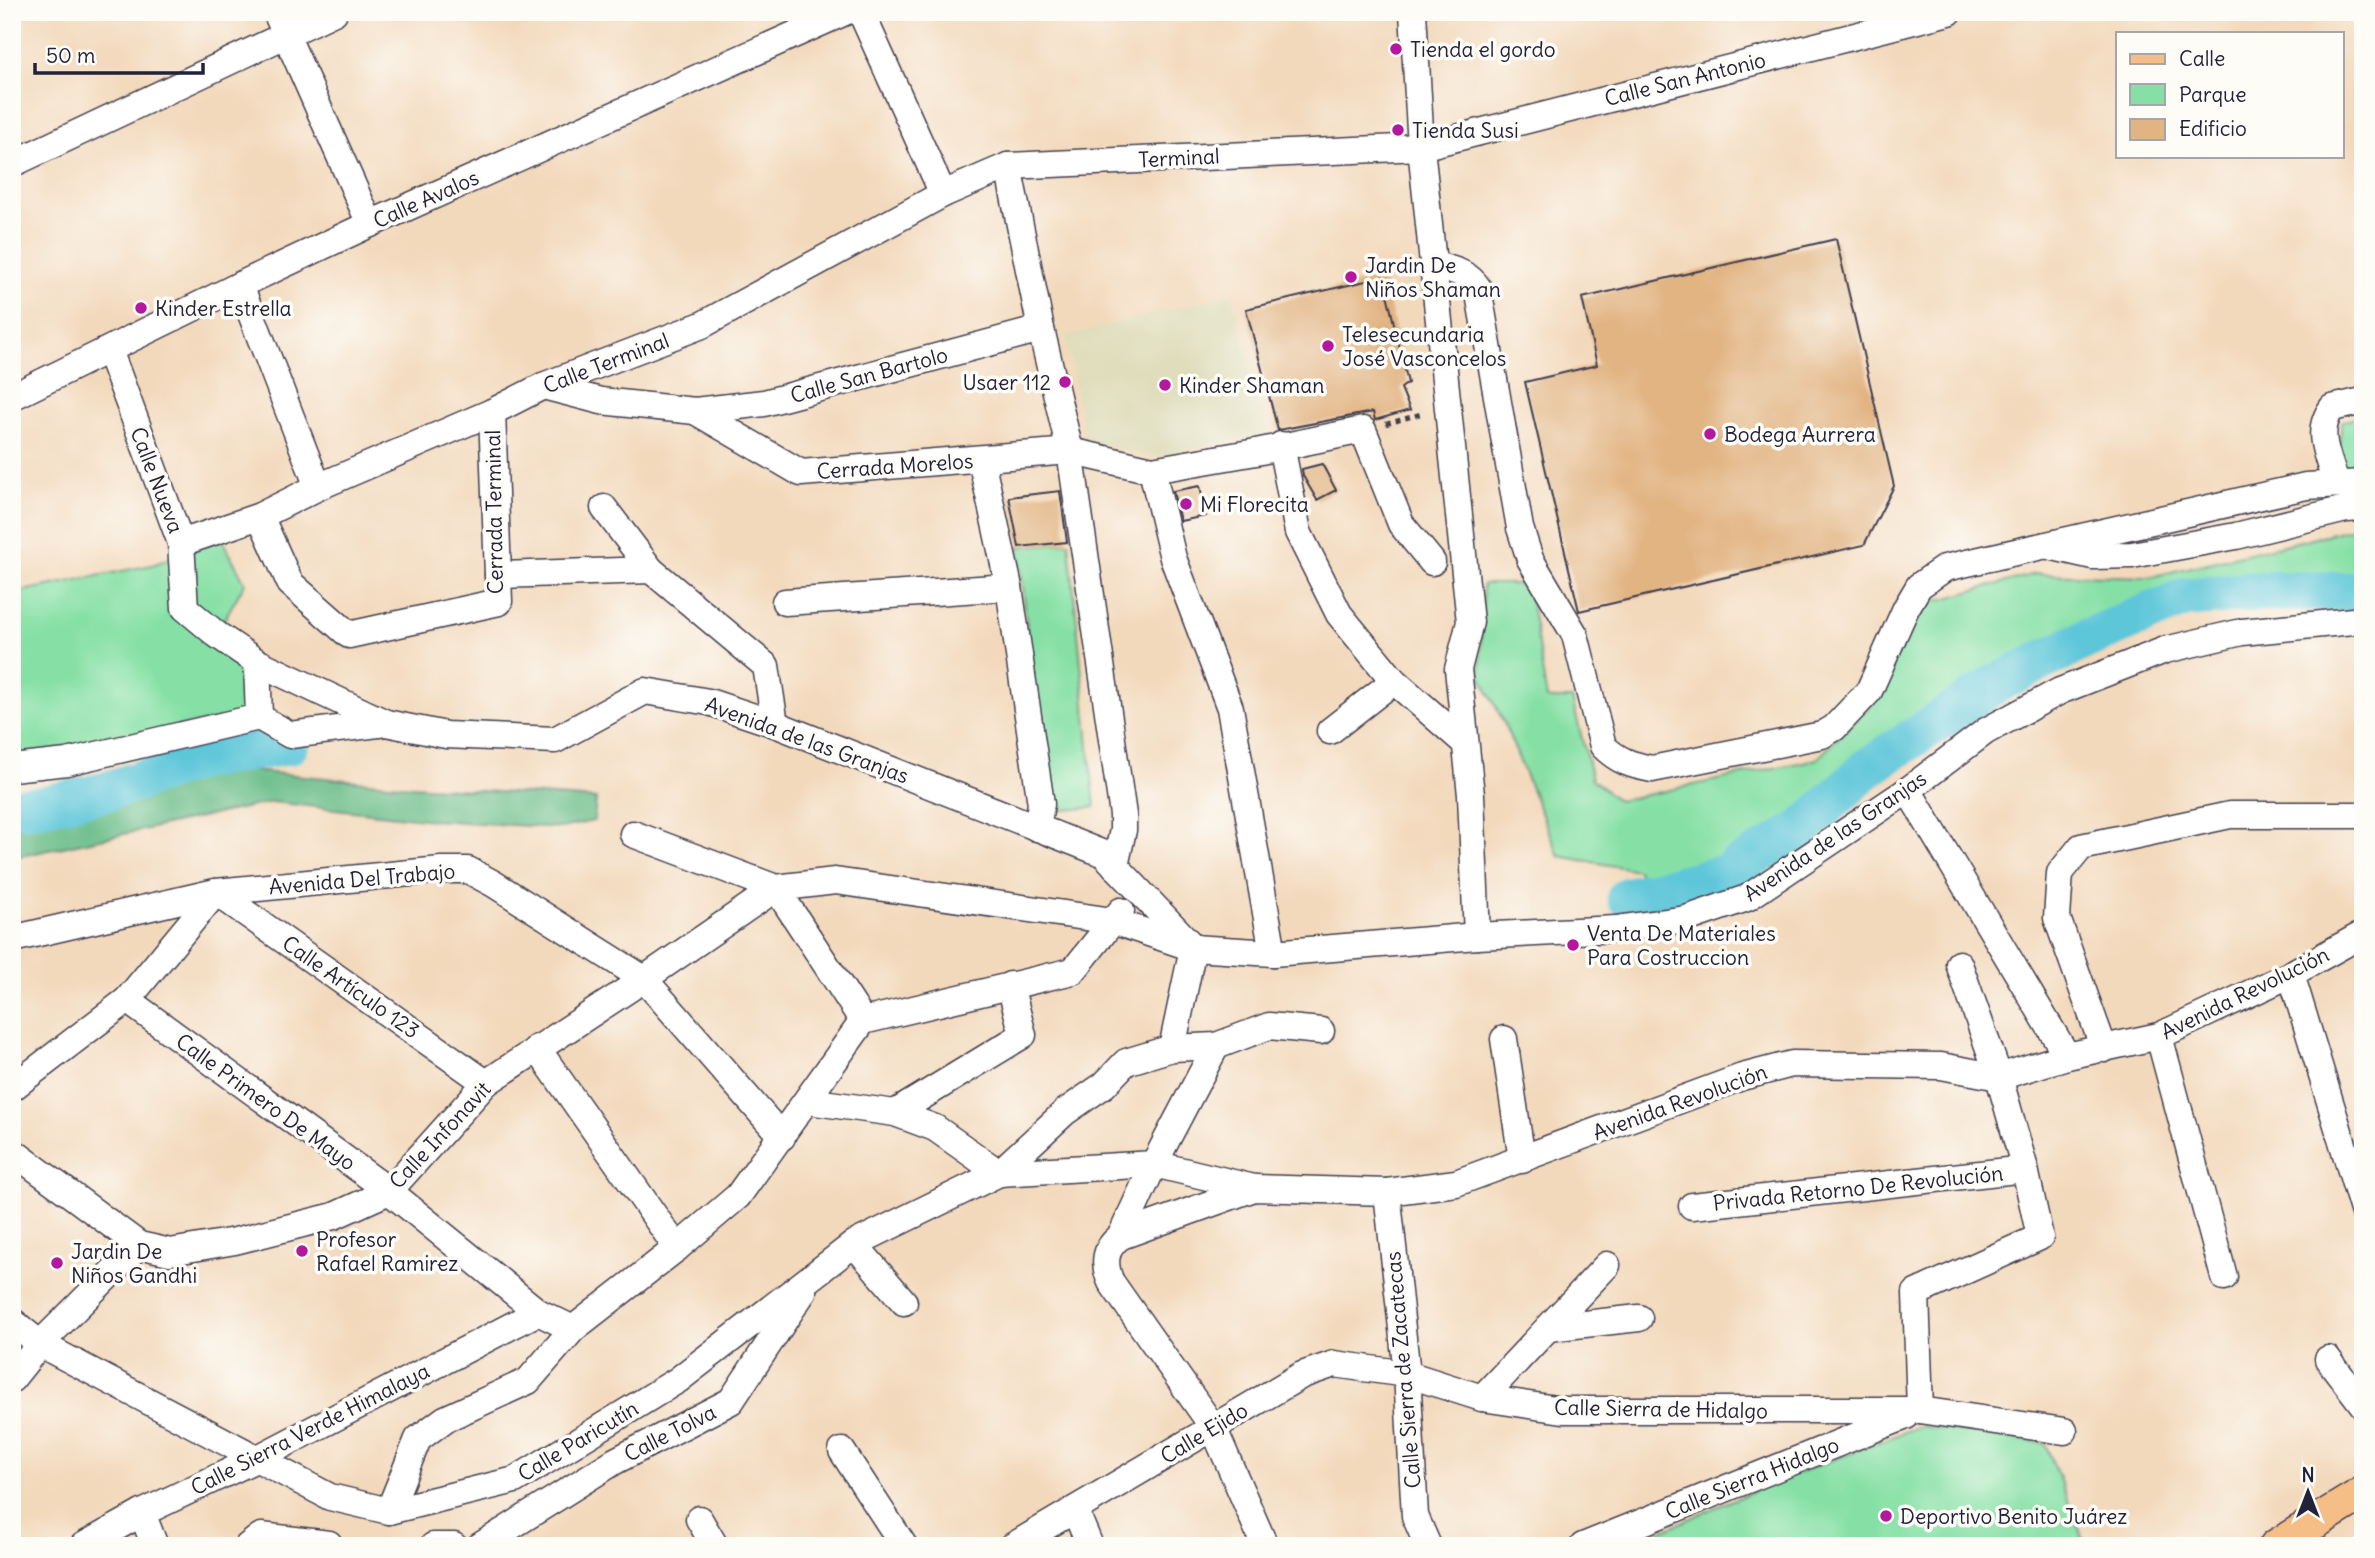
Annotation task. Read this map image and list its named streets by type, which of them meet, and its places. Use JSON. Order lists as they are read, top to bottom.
{
  "streets": {
    "street": [
      "Calle San Antonio",
      "Terminal",
      "Calle Avalos",
      "Calle Terminal",
      "Calle San Bartolo",
      "Cerrada Morelos",
      "Calle Nueva",
      "Cerrada Terminal",
      "Avenida de las Granjas",
      "Avenida Del Trabajo",
      "Calle Artículo 123",
      "Avenida Revolución",
      "Calle Primero De Mayo",
      "Calle Infonavit",
      "Privada Retorno De Revolución",
      "Calle Sierra de Zacatecas",
      "Calle Sierra de Hidalgo",
      "Calle Sierra Verde Himalaya",
      "Calle Tolva",
      "Calle Ejido",
      "Calle Paricutín",
      "Calle Sierra Hidalgo"
    ]
  },
  "crossings": [
    ["Calle San Antonio", "Terminal"],
    ["Terminal", "Calle Terminal"],
    ["Calle Avalos", "Calle Nueva"],
    ["Calle Terminal", "Cerrada Terminal"],
    ["Calle San Bartolo", "Cerrada Morelos"],
    ["Calle Nueva", "Avenida de las Granjas"],
    ["Avenida de las Granjas", "Calle Infonavit"],
    ["Avenida Del Trabajo", "Calle Artículo 123"],
    ["Avenida Del Trabajo", "Calle Infonavit"],
    ["Calle Artículo 123", "Calle Infonavit"],
    ["Avenida Revolución", "Calle Sierra de Zacatecas"],
    ["Calle Primero De Mayo", "Calle Infonavit"],
    ["Calle Primero De Mayo", "Calle Sierra Verde Himalaya"],
    ["Calle Sierra de Zacatecas", "Calle Sierra de Hidalgo"],
    ["Calle Sierra de Zacatecas", "Calle Ejido"],
    ["Calle Sierra de Hidalgo", "Calle Ejido"],
    ["Calle Sierra de Hidalgo", "Calle Sierra Hidalgo"],
    ["Calle Sierra Verde Himalaya", "Calle Paricutín"],
    ["Calle Tolva", "Calle Paricutín"]
  ],
  "places": [
    "Tienda el gordo",
    "Tienda Susi",
    "Jardin De Niños Shaman",
    "Kinder Estrella",
    "Telesecundaria José Vasconcelos",
    "Usaer 112",
    "Kinder Shaman",
    "Bodega Aurrera",
    "Mi Florecita",
    "Venta De Materiales Para Costruccion",
    "Profesor Rafael Ramirez",
    "Jardin De Niños Gandhi",
    "Deportivo Benito Juárez"
  ],
  "legend": ["Calle", "Parque", "Edificio"],
  "scale_bar": "50 m",
  "north": "top"
}
